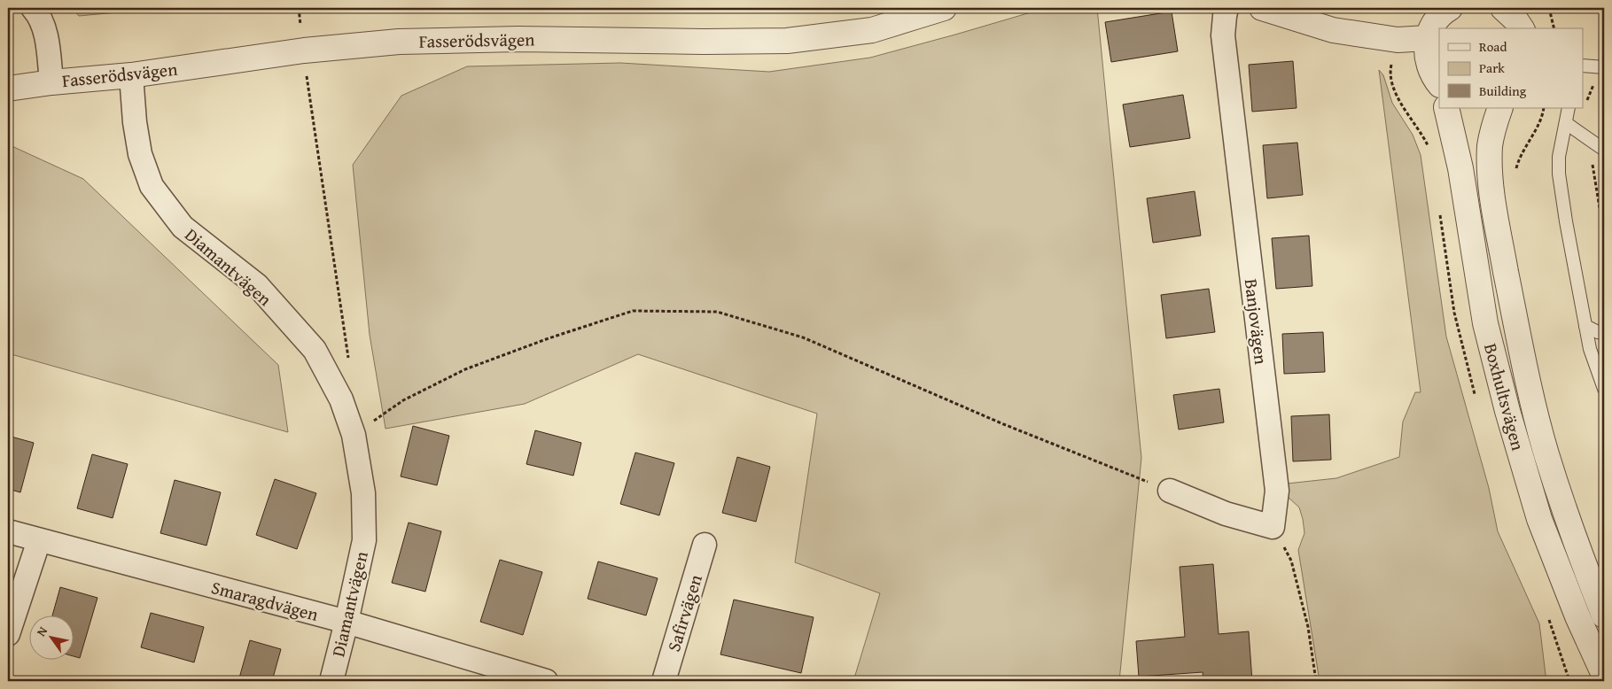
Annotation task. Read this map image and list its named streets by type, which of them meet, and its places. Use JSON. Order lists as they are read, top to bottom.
{
  "streets": {
    "street": [
      "Fasserödsvägen",
      "Diamantvägen",
      "Banjovägen",
      "Boxhultsvägen",
      "Smaragdvägen",
      "Safirvägen"
    ]
  },
  "crossings": [
    ["Fasserödsvägen", "Diamantvägen"],
    ["Diamantvägen", "Smaragdvägen"]
  ],
  "legend": ["Road", "Park", "Building"],
  "north": "top left"
}
